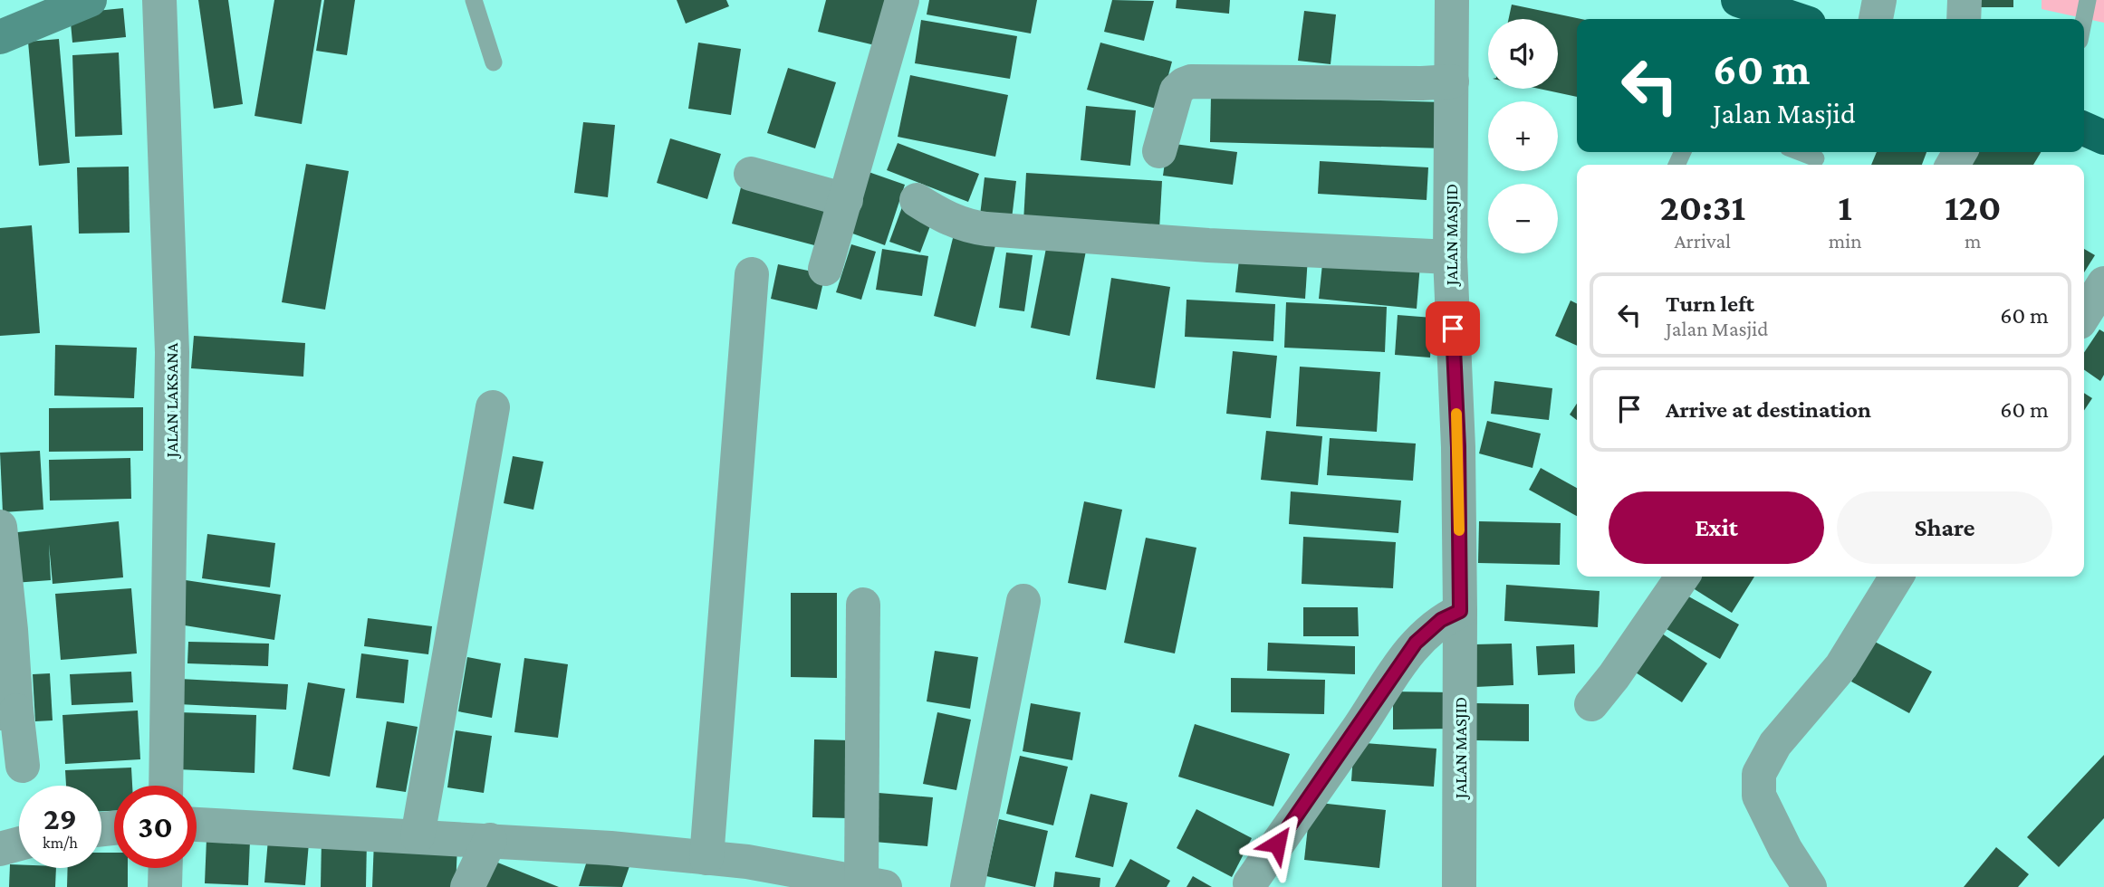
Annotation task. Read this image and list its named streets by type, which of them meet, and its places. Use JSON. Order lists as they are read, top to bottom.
{
  "streets": {
    "street": ["JALAN MASJID", "JALAN LAKSANA"]
  },
  "page": {
    "map_buttons": ["+", "−"],
    "turn": ["60 m", "Jalan Masjid"],
    "eta": [
      "20:31",
      "Arrival",
      "1",
      "min",
      "120",
      "m"
    ],
    "list": [
      {
        "name": "Turn left",
        "note": "Jalan Masjid",
        "value": "60 m"
      },
      {
        "name": "Arrive at destination",
        "value": "60 m"
      }
    ],
    "buttons": ["Exit", "Share"],
    "speed": "29 km/h",
    "limit": "30"
  }
}
